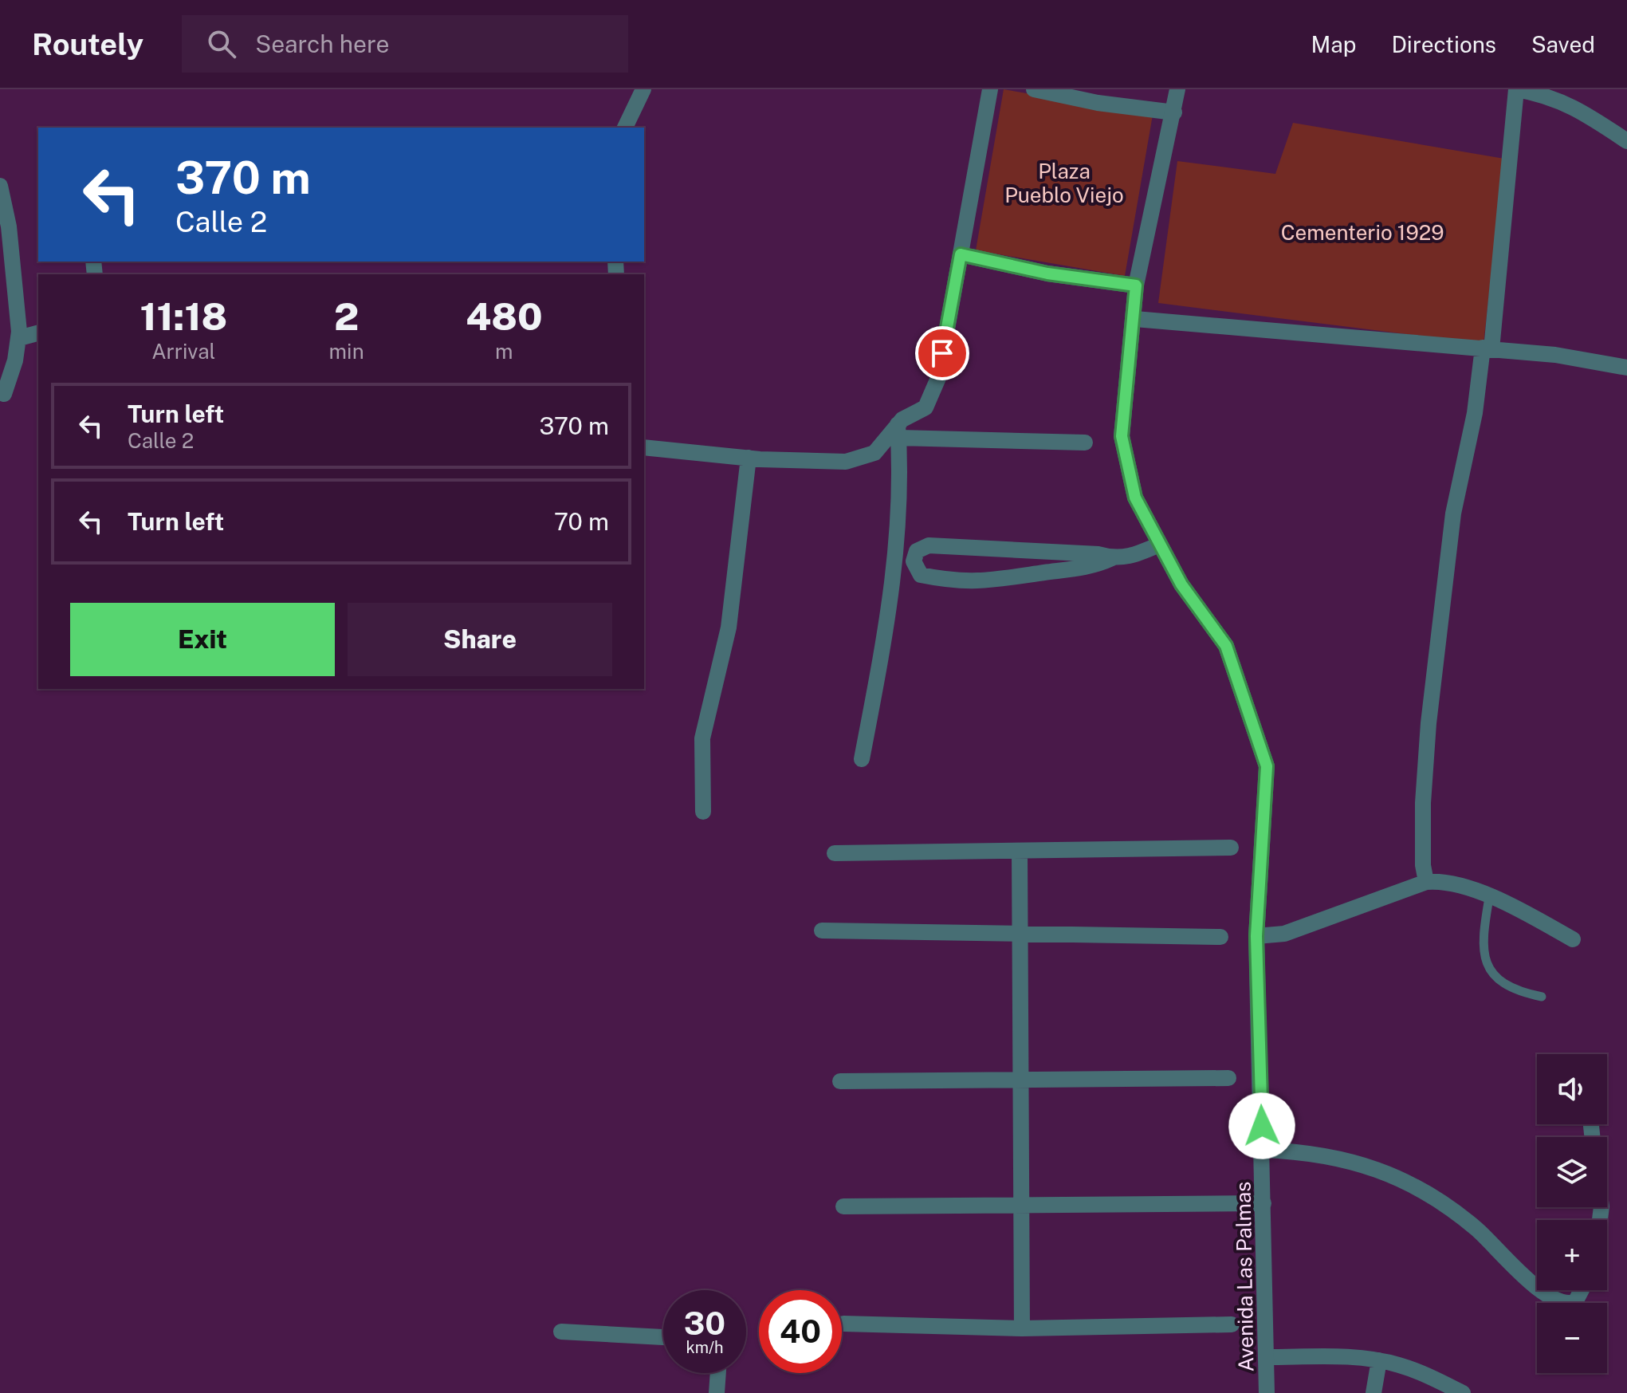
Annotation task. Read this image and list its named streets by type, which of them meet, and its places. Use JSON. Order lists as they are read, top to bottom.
{
  "streets": {
    "street": ["Avenida Las Palmas"]
  },
  "parks": ["Plaza Pueblo Viejo", "Cementerio 1929"],
  "page": {
    "header": "Routely",
    "search": "Search here",
    "nav": ["Map", "Directions", "Saved"],
    "turn": ["370 m", "Calle 2"],
    "eta": [
      "11:18",
      "Arrival",
      "2",
      "min",
      "480",
      "m"
    ],
    "list": [
      {
        "name": "Turn left",
        "note": "Calle 2",
        "value": "370 m"
      },
      {
        "name": "Turn left",
        "value": "70 m"
      }
    ],
    "buttons": ["Exit", "Share"],
    "map_buttons": ["+", "−"],
    "speed": "30 km/h",
    "limit": "40"
  }
}
